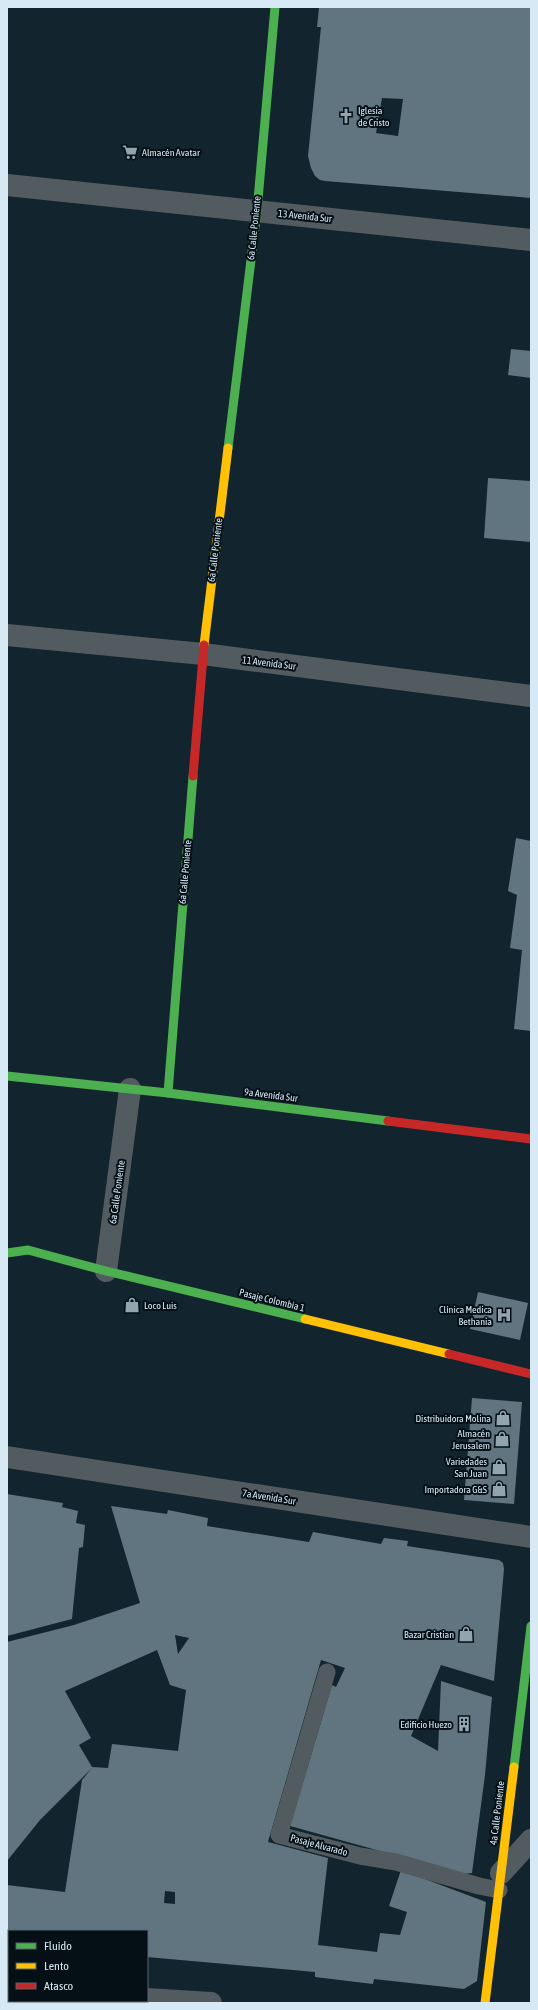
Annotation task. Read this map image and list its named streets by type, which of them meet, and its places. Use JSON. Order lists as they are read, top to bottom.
{
  "streets": {
    "street": [
      "13 Avenida Sur",
      "6a Calle Poniente",
      "11 Avenida Sur",
      "9a Avenida Sur",
      "Pasaje Colombia 1",
      "7a Avenida Sur",
      "4a Calle Poniente"
    ],
    "lane": ["Pasaje Alvarado"]
  },
  "crossings": [
    ["13 Avenida Sur", "6a Calle Poniente"],
    ["6a Calle Poniente", "11 Avenida Sur"],
    ["6a Calle Poniente", "9a Avenida Sur"],
    ["6a Calle Poniente", "Pasaje Colombia 1"],
    ["4a Calle Poniente", "Pasaje Alvarado"]
  ],
  "places": {
    "church": ["Iglesia de Cristo"],
    "supermarket": ["Almacén Avatar"],
    "shop": [
      "Loco Luis",
      "Distribuidora Molina",
      "Almacén Jerusalem",
      "Variedades San Juan",
      "Importadora G&S",
      "Bazar Cristian"
    ],
    "hospital": ["Clínica Medica Bethania"],
    "building": ["Edificio Huezo"]
  },
  "legend": ["Fluido", "Lento", "Atasco"]
}
